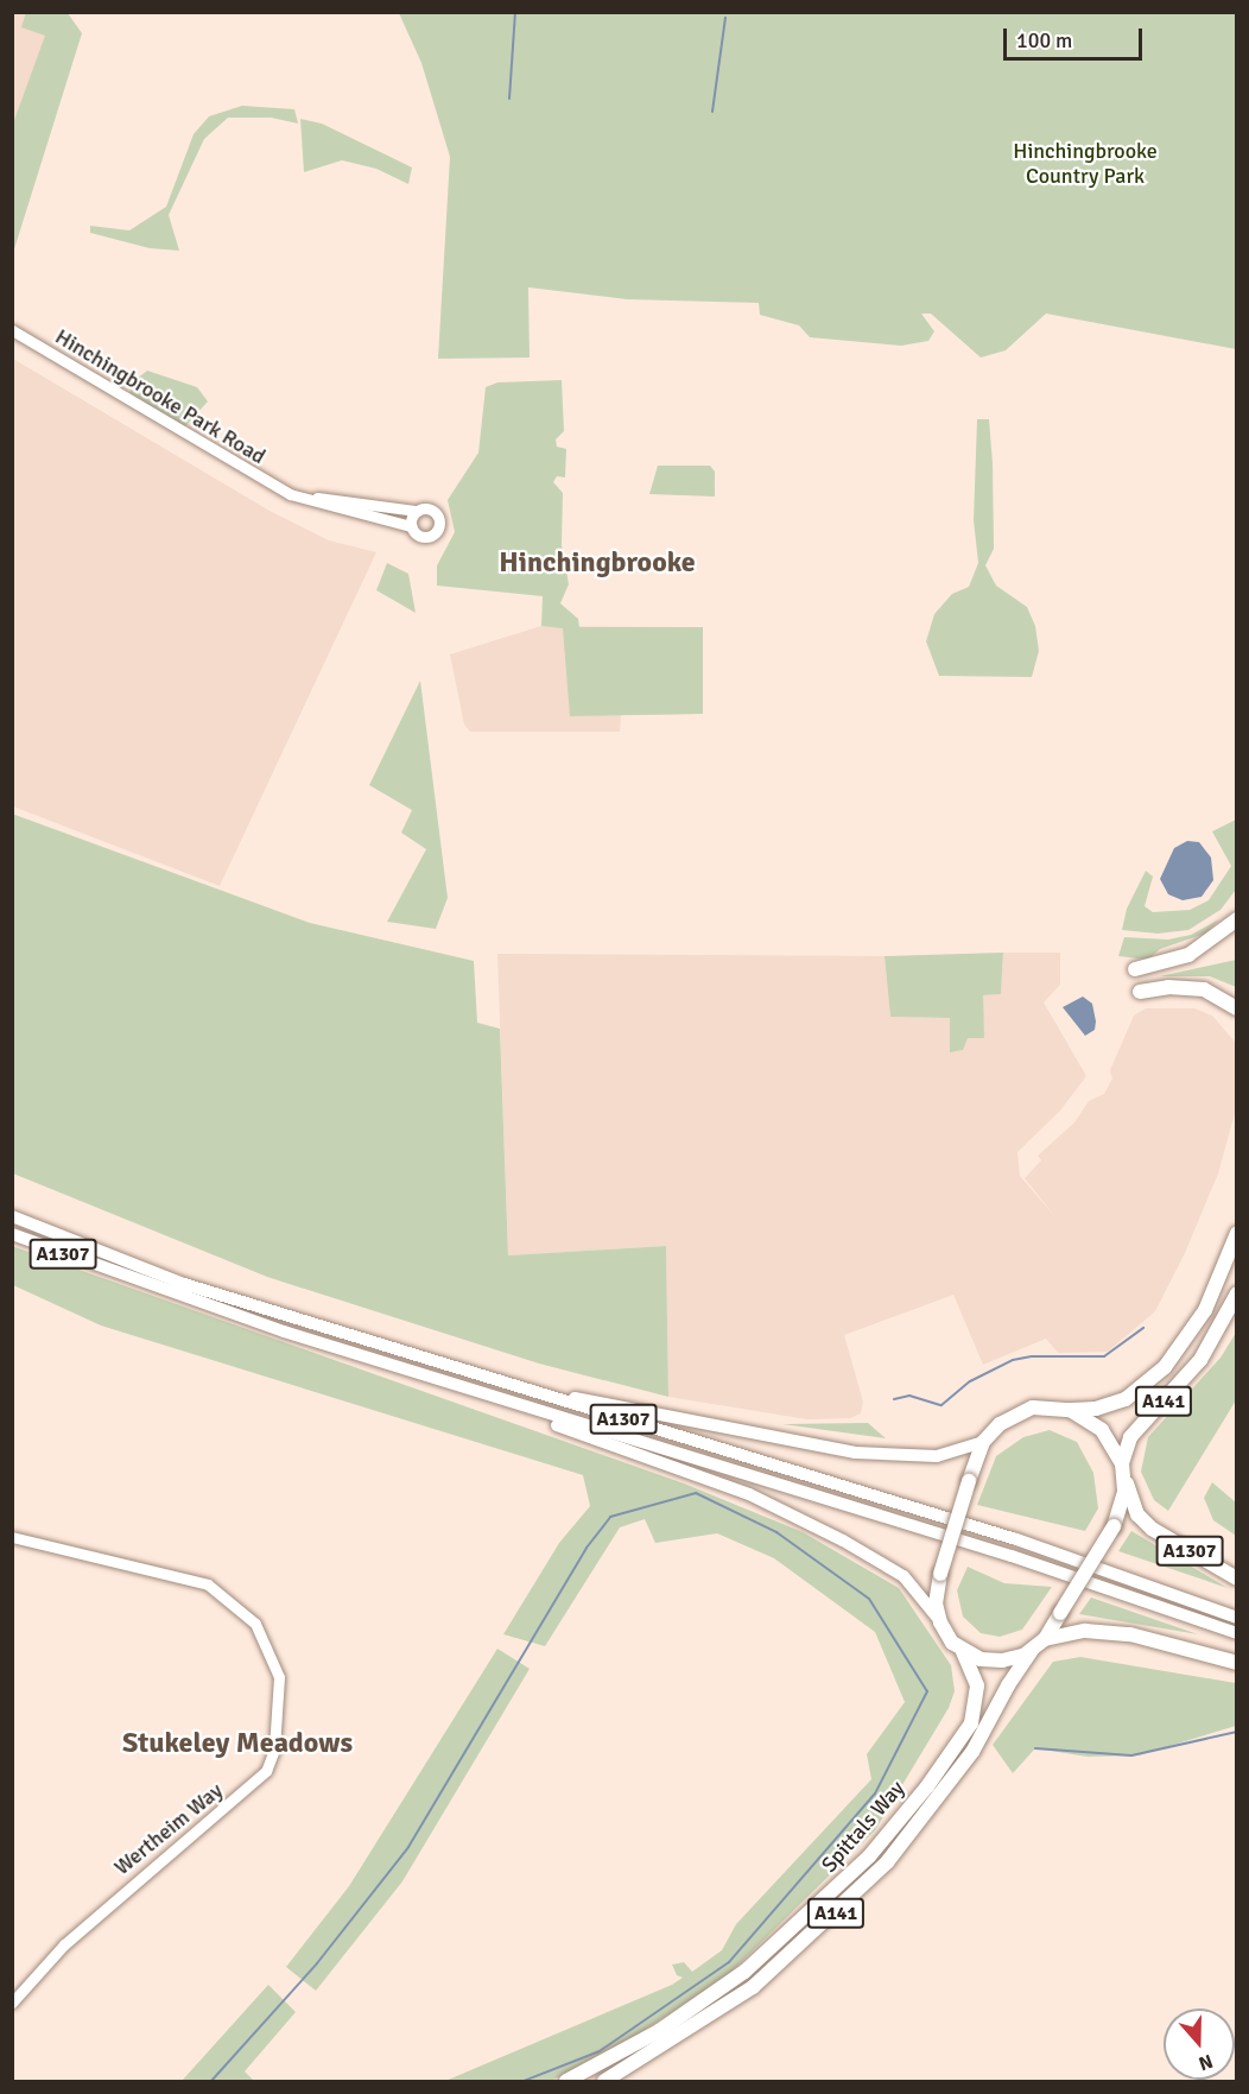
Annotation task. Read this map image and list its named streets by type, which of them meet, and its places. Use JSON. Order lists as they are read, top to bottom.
{
  "streets": {
    "highway": ["A1307", "A141", "Spittals Way"],
    "street": ["Hinchingbrooke Park Road", "Wertheim Way"]
  },
  "crossings": [
    ["A1307", "A141"],
    ["A1307", "Spittals Way"],
    ["A141", "Spittals Way"]
  ],
  "districts": ["Hinchingbrooke", "Stukeley Meadows"],
  "parks": ["Hinchingbrooke Country Park"],
  "scale_bar": "100 m",
  "north": "bottom"
}
